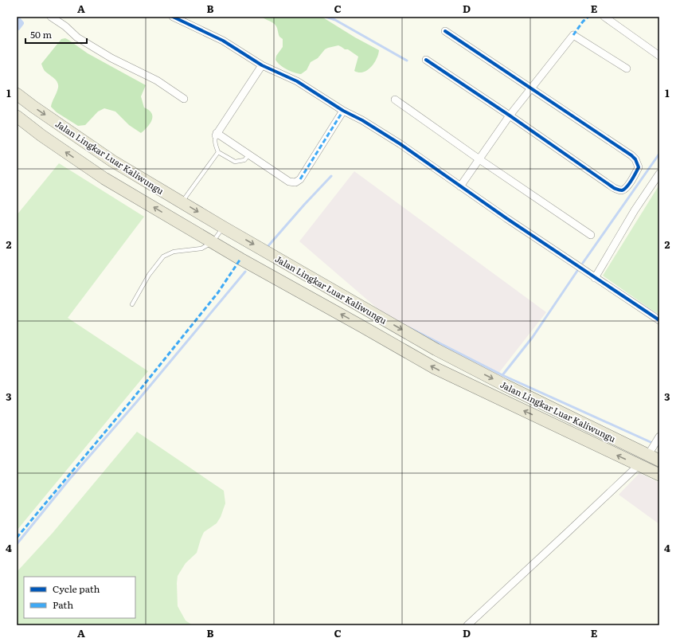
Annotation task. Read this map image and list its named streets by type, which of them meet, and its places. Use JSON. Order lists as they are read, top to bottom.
{
  "streets": {
    "highway": ["Jalan Lingkar Luar Kaliwungu"]
  },
  "legend": ["Cycle path", "Path"],
  "scale_bar": "50 m",
  "grid": {
    "columns": [
      "A",
      "B",
      "C",
      "D",
      "E"
    ],
    "rows": [
      "1",
      "2",
      "3",
      "4"
    ]
  }
}
